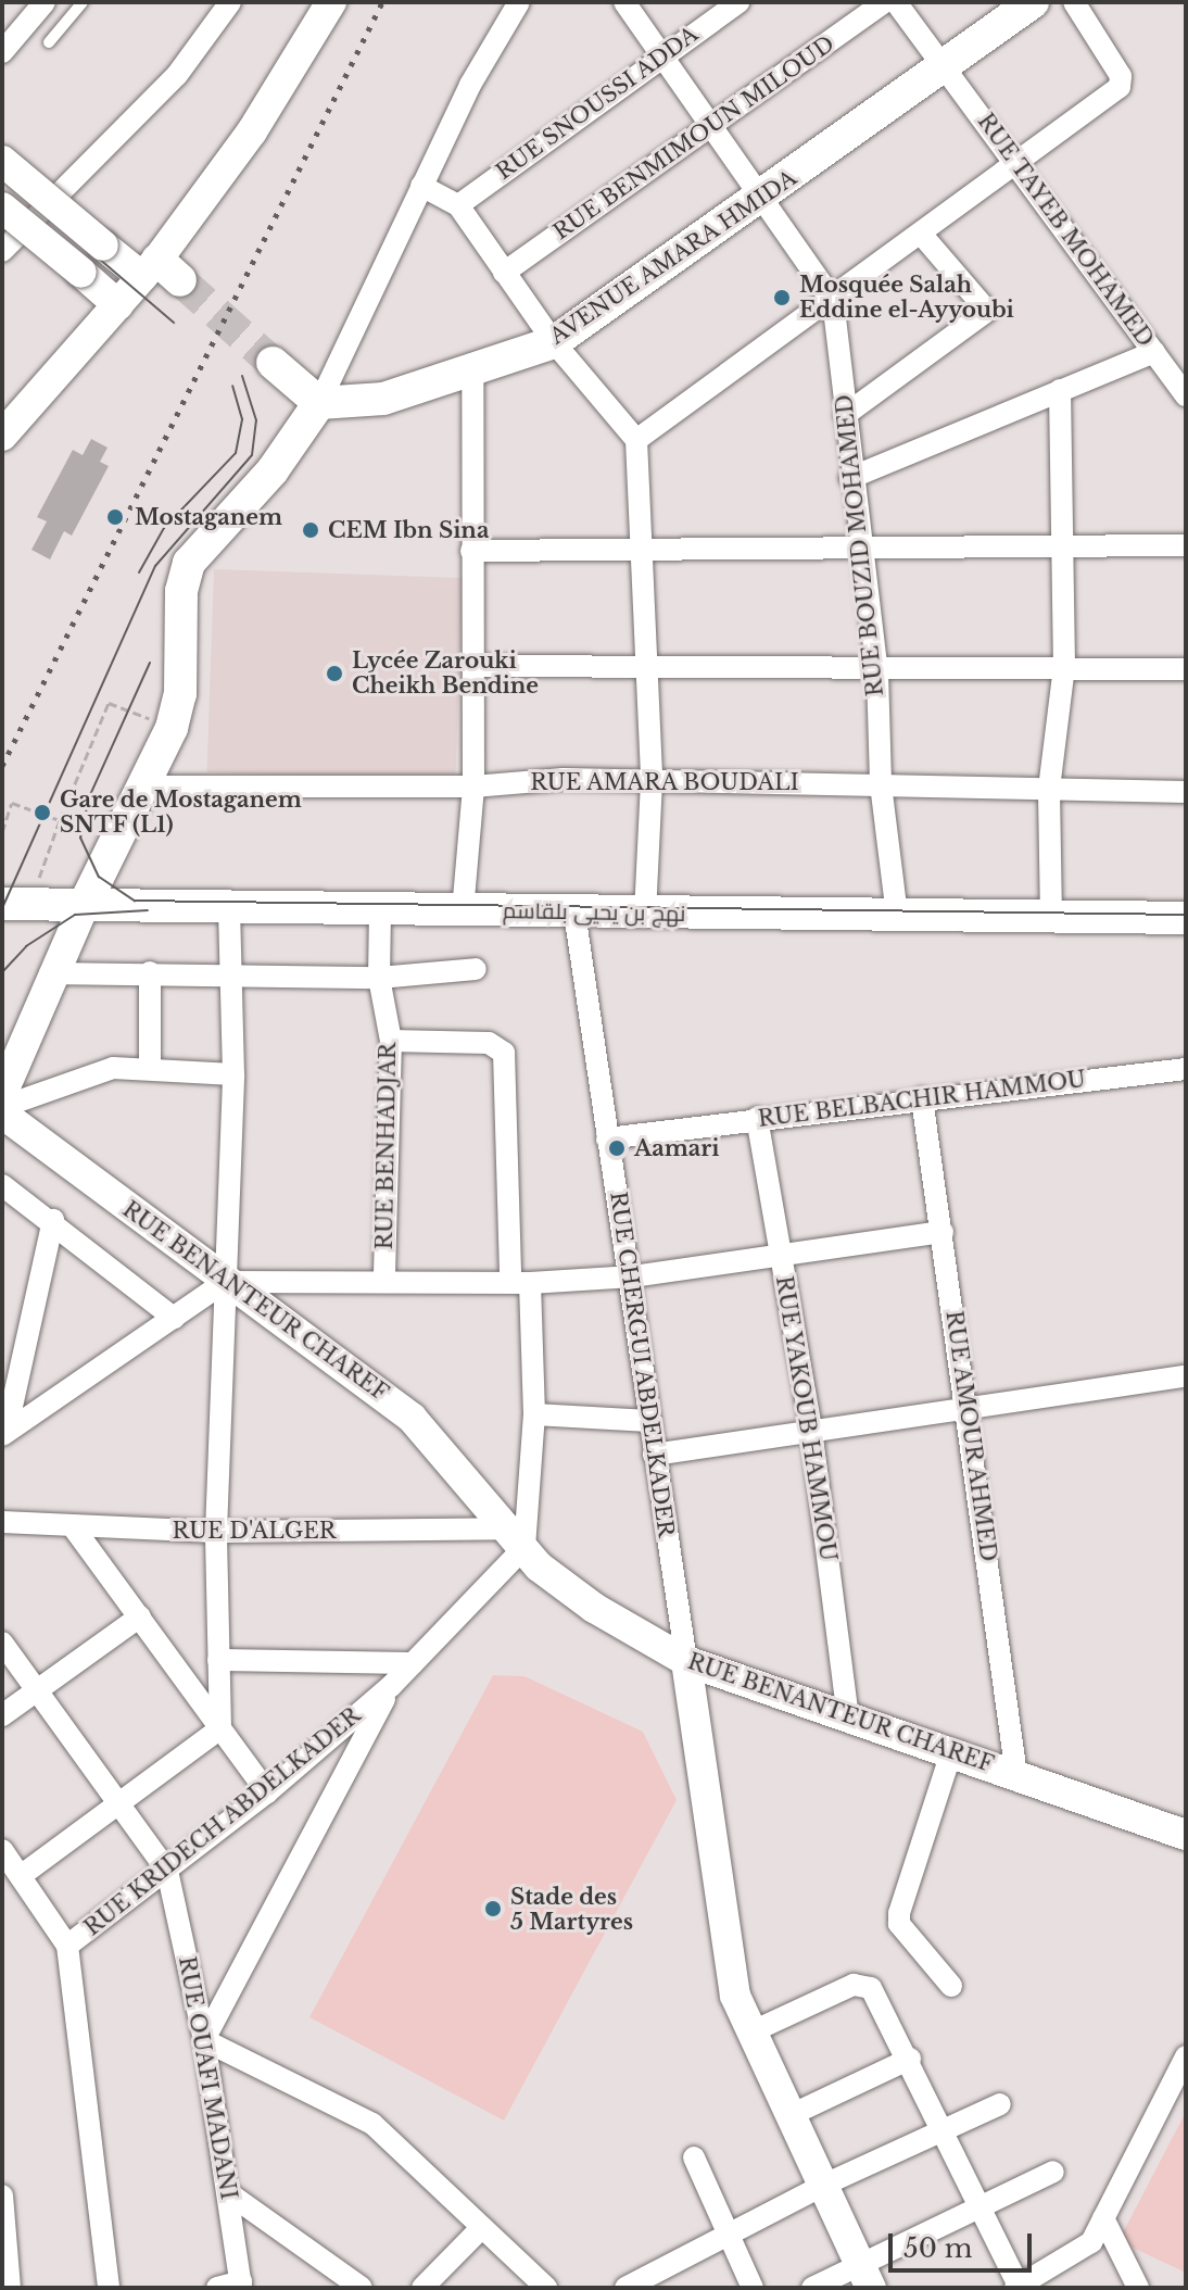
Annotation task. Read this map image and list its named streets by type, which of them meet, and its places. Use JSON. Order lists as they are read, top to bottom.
{
  "streets": {
    "main road": ["AVENUE AMARA HMIDA", "نهج بن يحيى بلقاسم", "RUE BENANTEUR CHAREF"],
    "street": [
      "RUE SNOUSSI ADDA",
      "RUE BENMIMOUN MILOUD",
      "RUE TAYEB MOHAMED",
      "RUE BOUZID MOHAMED",
      "RUE AMARA BOUDALI",
      "RUE BELBACHIR HAMMOU",
      "RUE BENHADJAR",
      "RUE CHERGUI ABDELKADER",
      "RUE YAKOUB HAMMOU",
      "RUE AMOUR AHMED",
      "RUE D'ALGER",
      "RUE KRIDECH ABDELKADER",
      "RUE OUAFI MADANI"
    ]
  },
  "crossings": [
    ["RUE TAYEB MOHAMED", "AVENUE AMARA HMIDA"],
    ["RUE BOUZID MOHAMED", "RUE AMARA BOUDALI"],
    ["RUE BOUZID MOHAMED", "نهج بن يحيى بلقاسم"],
    ["نهج بن يحيى بلقاسم", "RUE BENHADJAR"],
    ["نهج بن يحيى بلقاسم", "RUE CHERGUI ABDELKADER"],
    ["RUE BELBACHIR HAMMOU", "RUE CHERGUI ABDELKADER"],
    ["RUE BELBACHIR HAMMOU", "RUE YAKOUB HAMMOU"],
    ["RUE BELBACHIR HAMMOU", "RUE AMOUR AHMED"],
    ["RUE BENANTEUR CHAREF", "RUE CHERGUI ABDELKADER"],
    ["RUE BENANTEUR CHAREF", "RUE YAKOUB HAMMOU"],
    ["RUE BENANTEUR CHAREF", "RUE AMOUR AHMED"],
    ["RUE BENANTEUR CHAREF", "RUE D'ALGER"],
    ["RUE BENANTEUR CHAREF", "RUE KRIDECH ABDELKADER"],
    ["RUE D'ALGER", "RUE KRIDECH ABDELKADER"],
    ["RUE KRIDECH ABDELKADER", "RUE OUAFI MADANI"]
  ],
  "places": [
    "Mosquée Salah Eddine el-Ayyoubi",
    "Mostaganem",
    "CEM Ibn Sina",
    "Lycée Zarouki Cheikh Bendine",
    "Gare de Mostaganem SNTF (L1)",
    "Aamari",
    "Stade des 5 Martyres"
  ],
  "scale_bar": "50 m"
}
